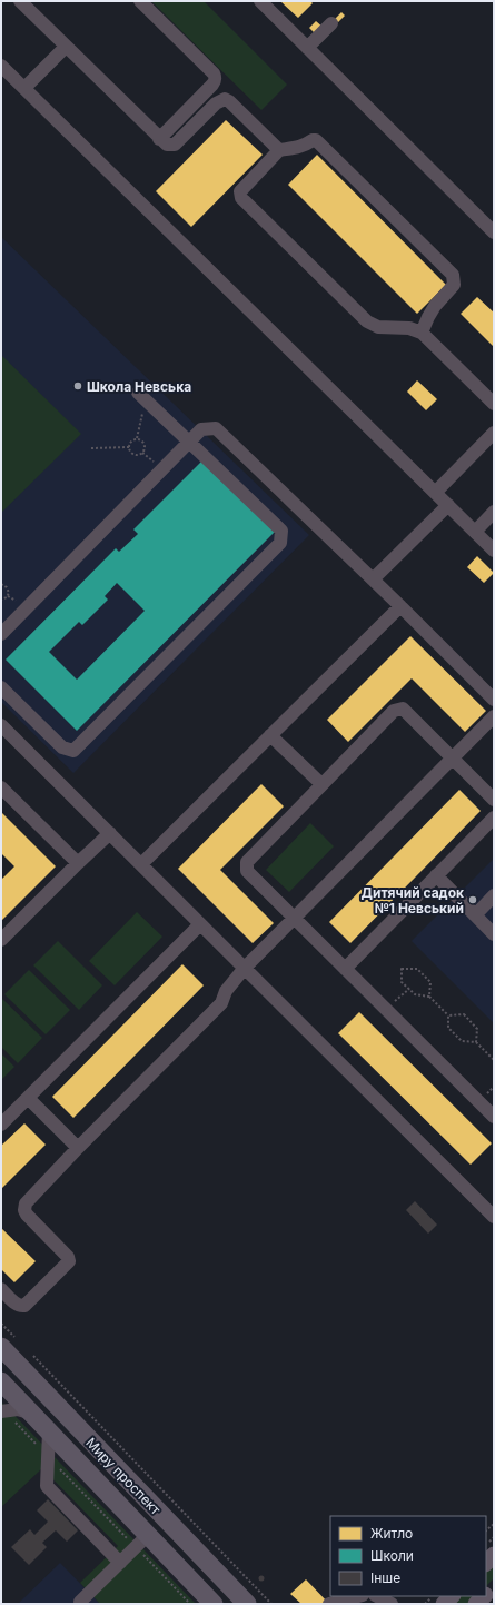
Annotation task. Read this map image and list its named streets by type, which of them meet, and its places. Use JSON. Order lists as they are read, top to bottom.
{
  "streets": {
    "highway": ["Миру проспект"]
  },
  "places": ["Школа Невська", "Дитячий садок №1 Невський"],
  "legend": ["Житло", "Школи", "Інше"]
}
